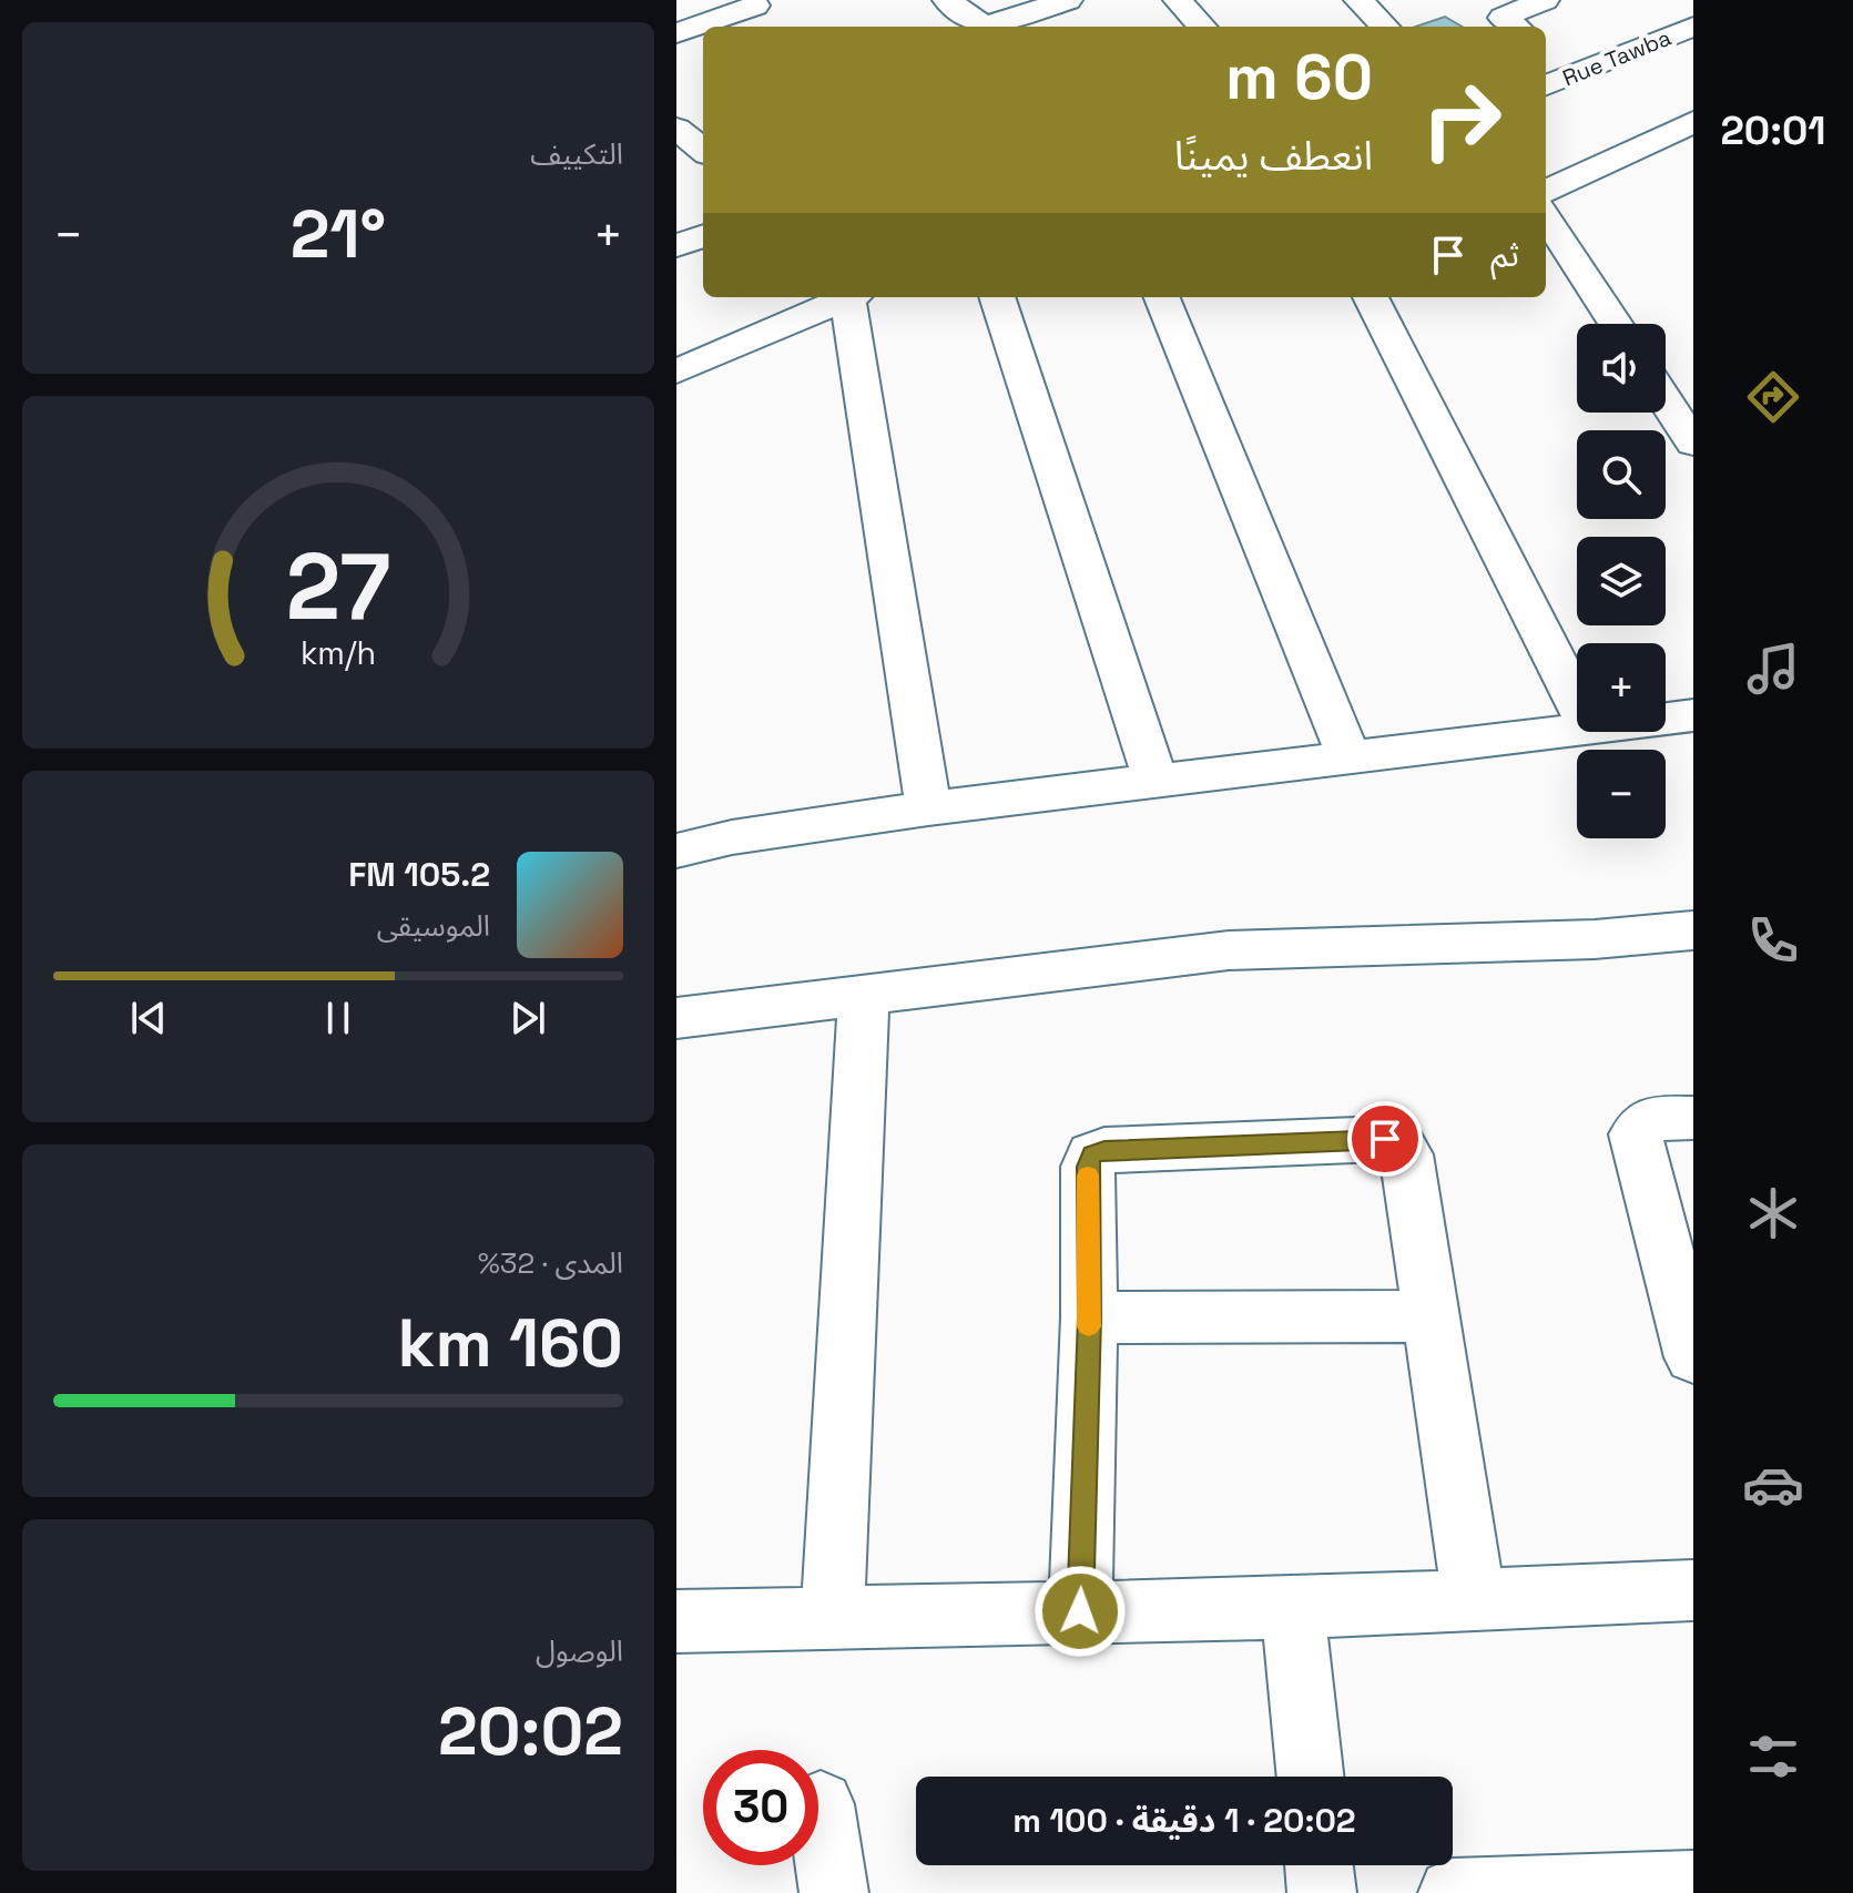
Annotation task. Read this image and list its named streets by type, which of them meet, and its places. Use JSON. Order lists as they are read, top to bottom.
{
  "streets": {
    "street": ["Rue Tawba"]
  },
  "page": {
    "tabs": "20:01",
    "tile": [
      "التكييف",
      ["المدى · 32%", "160 km"],
      ["الوصول", "20:02"]
    ],
    "turn": ["60 m", "انعطف يمينًا"],
    "heat": ["−", "21°", "+"],
    "then": "ثم",
    "map_buttons": ["+", "−"],
    "song": ["105.2 FM", "الموسيقى"],
    "limit": "30",
    "trip": "20:02 · 1 دقيقة · 100 m",
    "gauge": ["27", "km/h"]
  }
}
